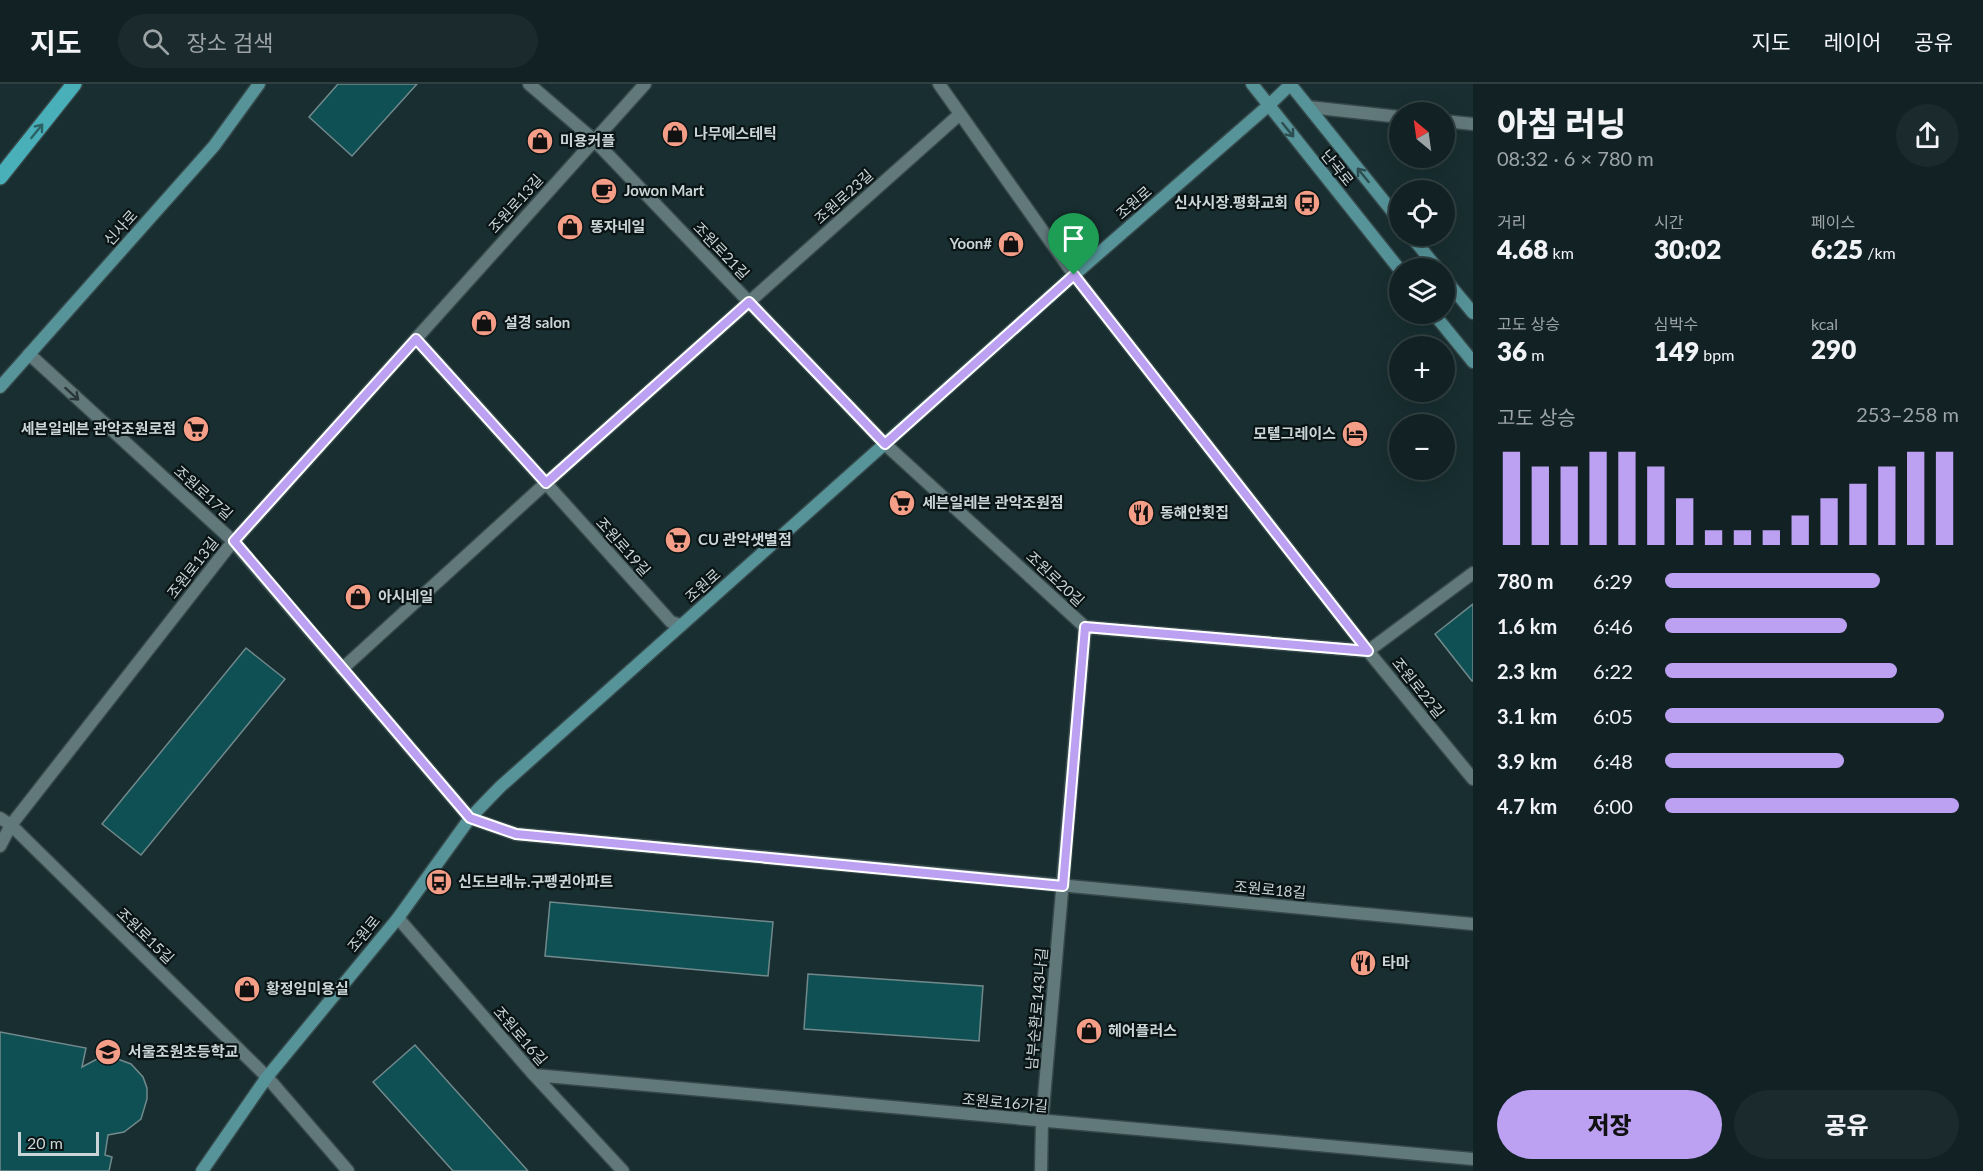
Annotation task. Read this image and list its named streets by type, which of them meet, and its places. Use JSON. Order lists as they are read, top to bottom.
{
  "streets": {
    "street": [
      "난곡로",
      "조원로23길",
      "조원로",
      "조원로13길",
      "신사로",
      "조원로21길",
      "조원로17길",
      "조원로19길",
      "조원로20길",
      "조원로22길",
      "조원로18길",
      "조원로15길",
      "남부순환로143나길",
      "조원로16길",
      "조원로16가길"
    ]
  },
  "crossings": [
    ["난곡로", "조원로"],
    ["조원로23길", "조원로21길"],
    ["조원로", "조원로21길"],
    ["조원로", "조원로17길"],
    ["조원로", "조원로19길"],
    ["조원로", "조원로20길"],
    ["조원로", "조원로22길"],
    ["조원로", "조원로18길"],
    ["조원로", "조원로15길"],
    ["조원로", "조원로16길"],
    ["조원로13길", "조원로21길"],
    ["조원로13길", "조원로17길"],
    ["조원로13길", "조원로19길"],
    ["조원로13길", "조원로15길"],
    ["신사로", "조원로17길"],
    ["조원로21길", "조원로20길"],
    ["조원로17길", "조원로18길"],
    ["조원로20길", "조원로22길"],
    ["조원로18길", "남부순환로143나길"],
    ["남부순환로143나길", "조원로16가길"],
    ["조원로16길", "조원로16가길"]
  ],
  "one_way": ["조원로17길"],
  "places": {
    "shop": [
      "나무에스테틱",
      "미용커플",
      "똥자네일",
      "Yoon#",
      "설경 salon",
      "아시네일",
      "황정임미용실",
      "헤어플러스"
    ],
    "cafe": ["Jowon Mart"],
    "bus stop": ["신사시장.평화교회", "신도브래뉴.구펭귄아파트"],
    "supermarket": ["세븐일레븐 관악조원로점", "세븐일레븐 관악조원점", "CU 관악샛별점"],
    "hotel": ["모텔그레이스"],
    "restaurant": ["동해안횟집", "타마"],
    "school or university": ["서울조원초등학교"]
  },
  "scale_bar": "20 m",
  "north": "top left",
  "page": {
    "header": "지도",
    "search": "장소 검색",
    "nav": ["지도", "레이어", "공유"],
    "heading": ["아침 러닝", "08:32 · 6 × 780 m"],
    "map_buttons": ["+", "−"],
    "stats": [
      ["거리", "4.68 km"],
      ["시간", "30:02"],
      ["페이스", "6:25 /km"],
      ["고도 상승", "36 m"],
      ["심박수", "149 bpm"],
      ["kcal", "290"]
    ],
    "chart": ["고도 상승", "253–258 m"],
    "list": [
      {
        "name": "780 m",
        "note": "6:29"
      },
      {
        "name": "1.6 km",
        "note": "6:46"
      },
      {
        "name": "2.3 km",
        "note": "6:22"
      },
      {
        "name": "3.1 km",
        "note": "6:05"
      },
      {
        "name": "3.9 km",
        "note": "6:48"
      },
      {
        "name": "4.7 km",
        "note": "6:00"
      }
    ],
    "buttons": ["저장", "공유"],
    "scale": "20 m"
  }
}
